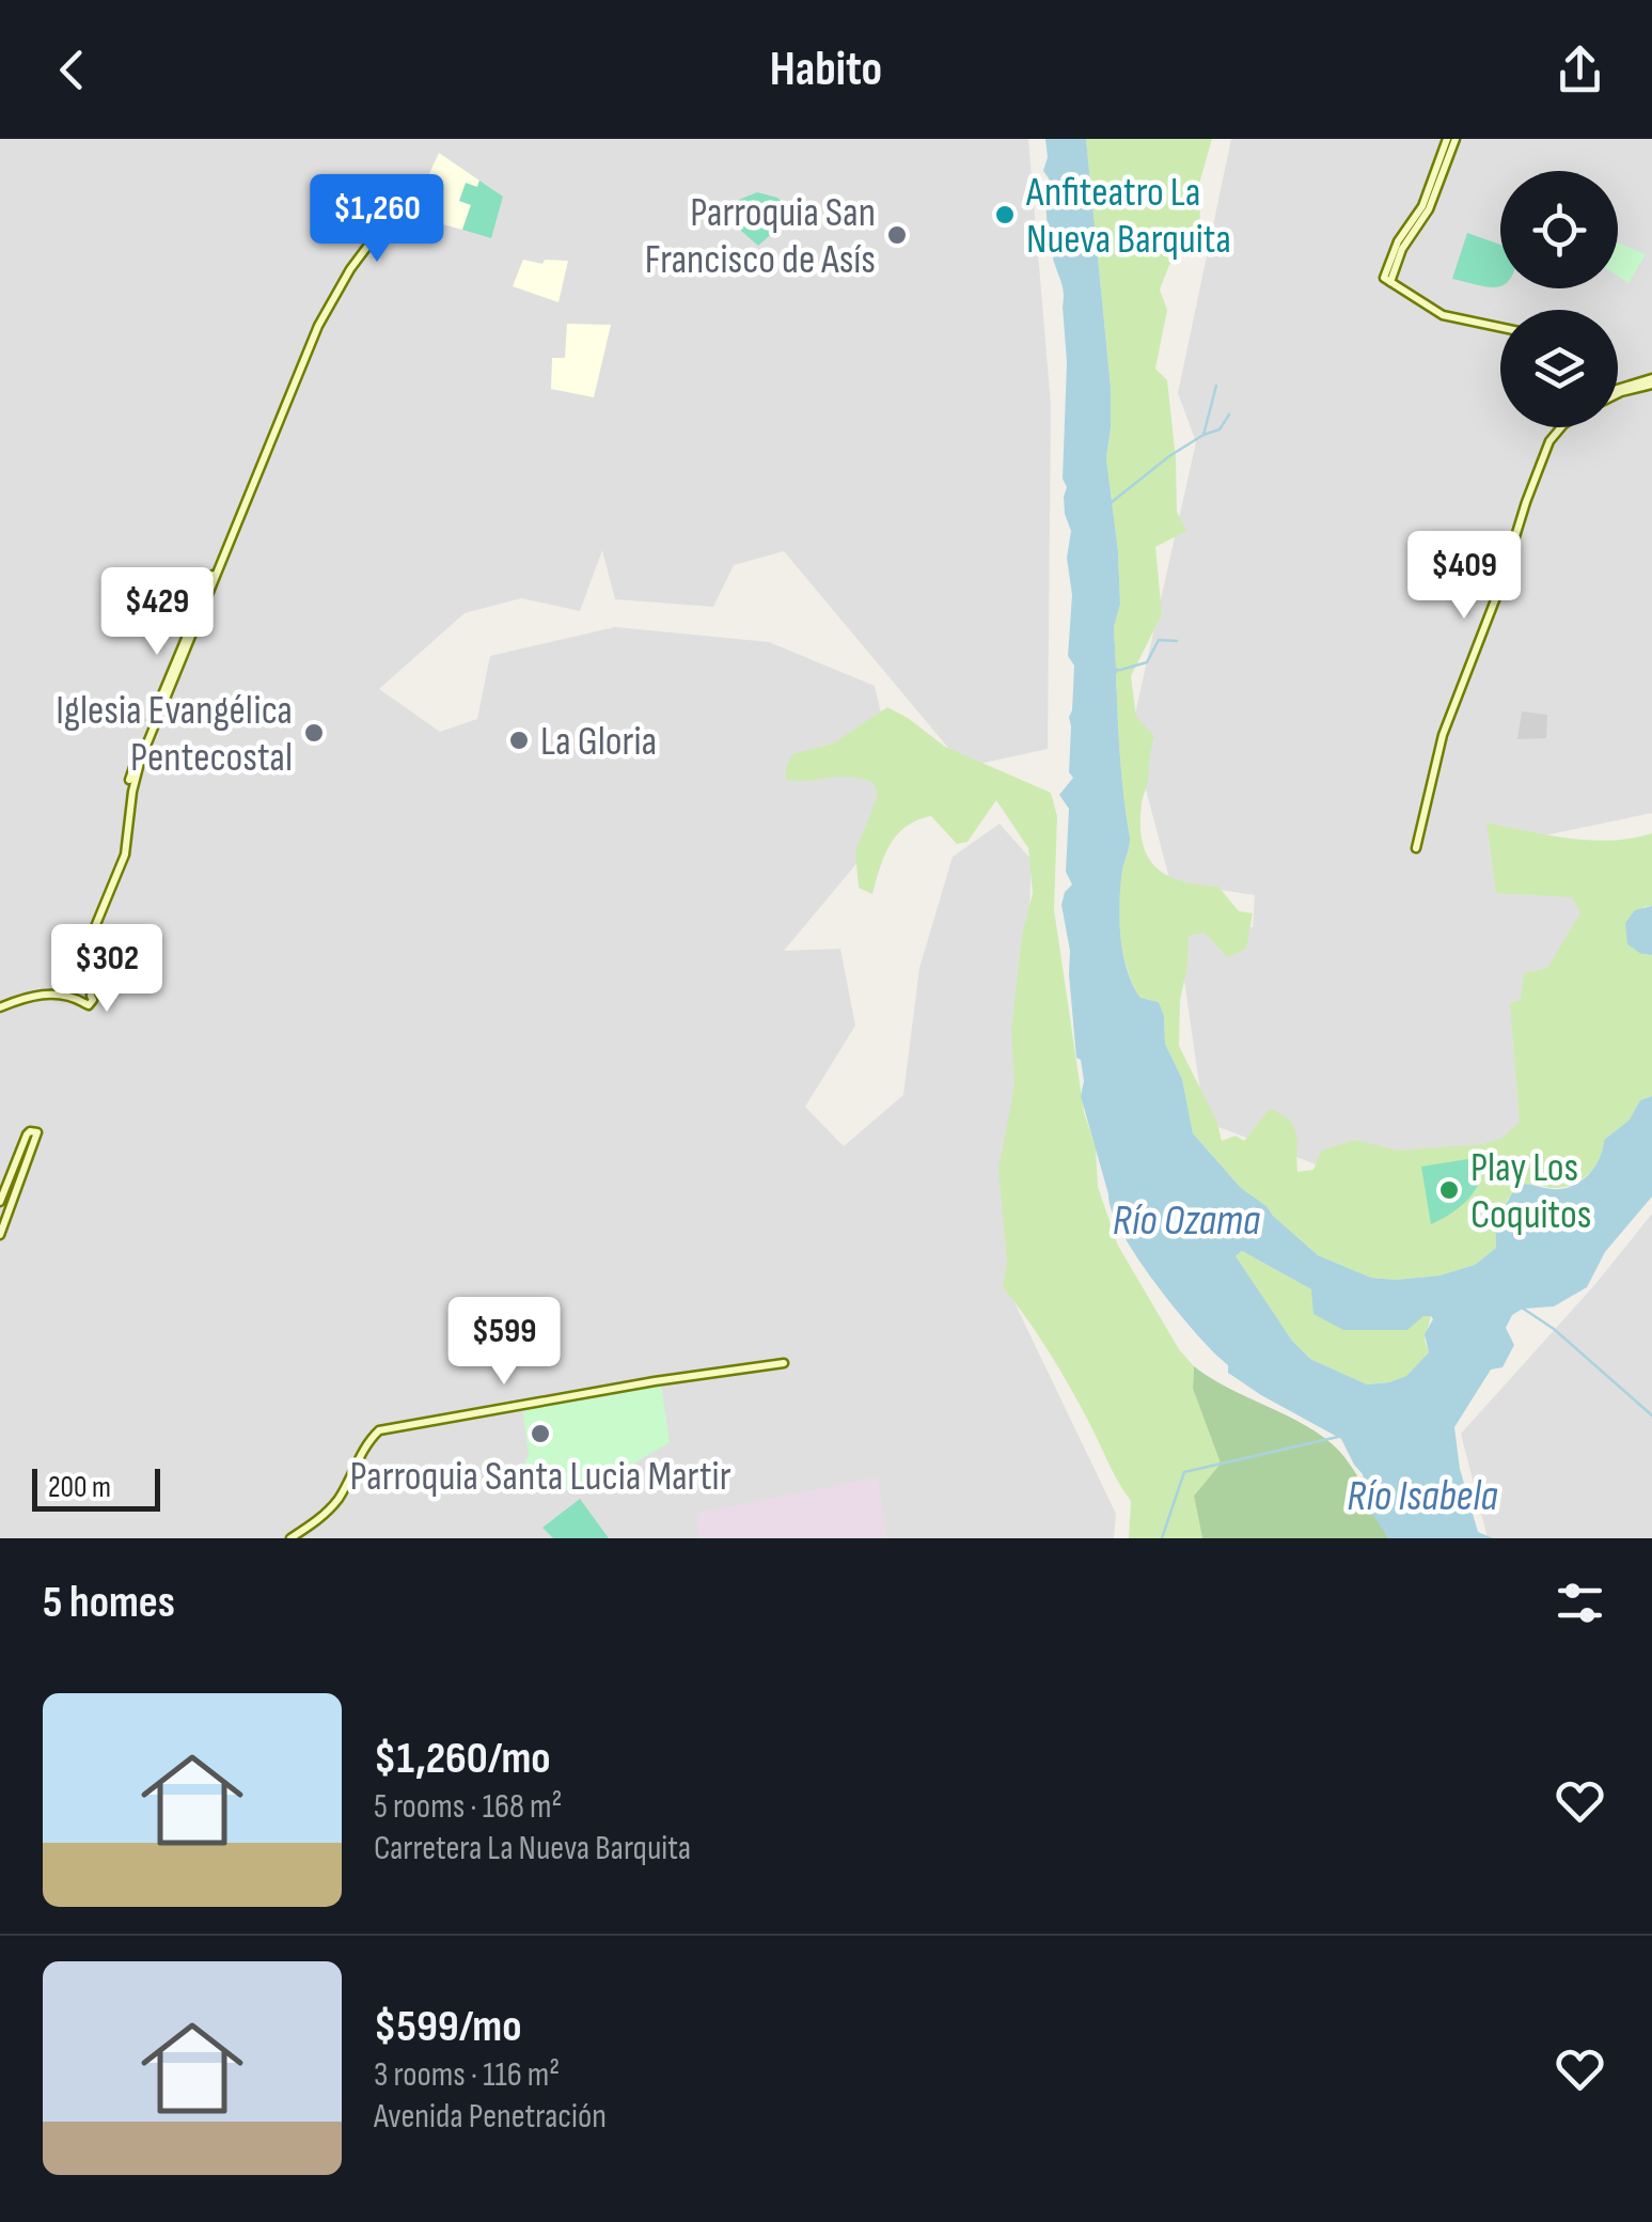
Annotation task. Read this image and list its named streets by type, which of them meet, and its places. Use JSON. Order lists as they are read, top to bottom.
{
  "water": ["Río Ozama", "Río Isabela"],
  "places": [
    "Anfiteatro La Nueva Barquita",
    "Parroquia San Francisco de Asís",
    "Iglesia Evangélica Pentecostal",
    "La Gloria",
    "Play Los Coquitos",
    "Parroquia Santa Lucia Martir"
  ],
  "scale_bar": "200 m",
  "page": {
    "header": "Habito",
    "price": [
      "$1,260",
      "$409",
      "$429",
      "$302",
      "$599"
    ],
    "scale": "200 m",
    "heading": "5 homes",
    "list": [
      {
        "name": "$1,260/mo",
        "note": "5 rooms · 168 m² · Carretera La Nueva Barquita"
      },
      {
        "name": "$599/mo",
        "note": "3 rooms · 116 m² · Avenida Penetración"
      }
    ]
  }
}
